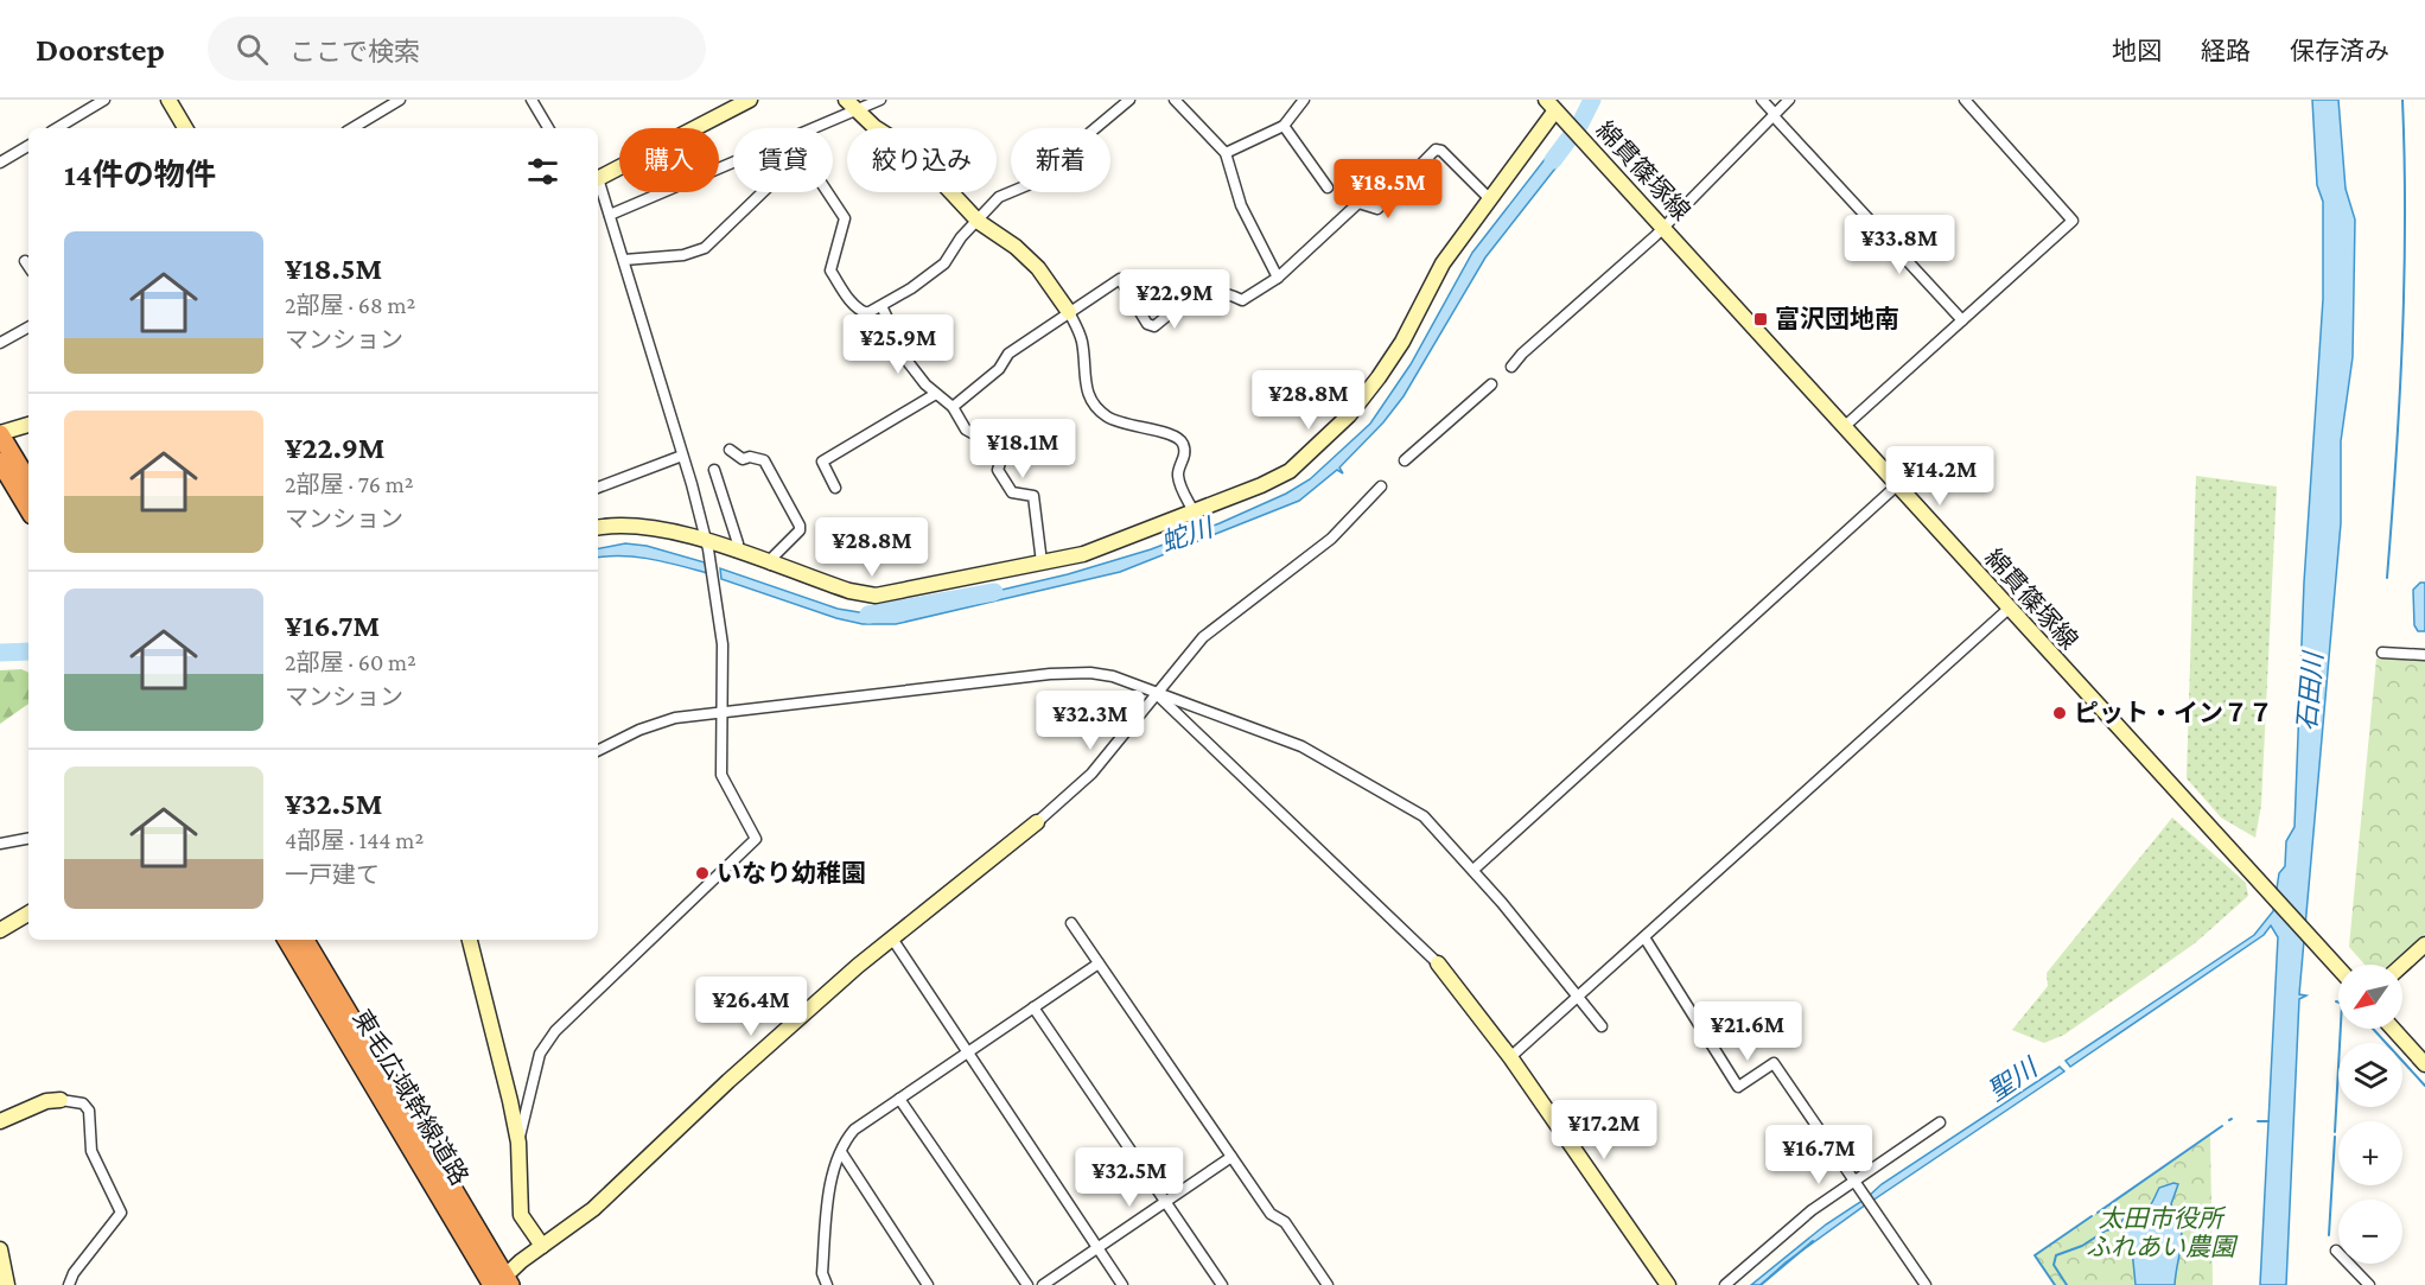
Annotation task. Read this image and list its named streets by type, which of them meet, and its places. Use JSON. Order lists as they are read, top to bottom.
{
  "streets": {
    "highway": ["東毛広域幹線道路"],
    "street": ["綿貫篠塚線"]
  },
  "water": ["蛇川", "石田川", "聖川"],
  "parks": ["太田市役所 ふれあい農園"],
  "places": {
    "transit": ["富沢団地南"],
    "other": ["ピット・イン７７", "いなり幼稚園"]
  },
  "north": "bottom left",
  "page": {
    "header": "Doorstep",
    "search": "ここで検索",
    "nav": ["地図", "経路", "保存済み"],
    "chip": [
      "購入",
      "賃貸",
      "絞り込み",
      "新着"
    ],
    "heading": "14件の物件",
    "price": [
      "¥18.5M",
      "¥33.8M",
      "¥22.9M",
      "¥25.9M",
      "¥28.8M",
      "¥18.1M",
      "¥14.2M",
      "¥28.8M",
      "¥32.3M",
      "¥26.4M",
      "¥21.6M",
      "¥17.2M",
      "¥16.7M",
      "¥32.5M"
    ],
    "list": [
      {
        "name": "¥18.5M",
        "note": "2部屋 · 68 m² · マンション"
      },
      {
        "name": "¥22.9M",
        "note": "2部屋 · 76 m² · マンション"
      },
      {
        "name": "¥16.7M",
        "note": "2部屋 · 60 m² · マンション"
      },
      {
        "name": "¥32.5M",
        "note": "4部屋 · 144 m² · 一戸建て"
      }
    ],
    "map_buttons": ["+", "−"]
  }
}
